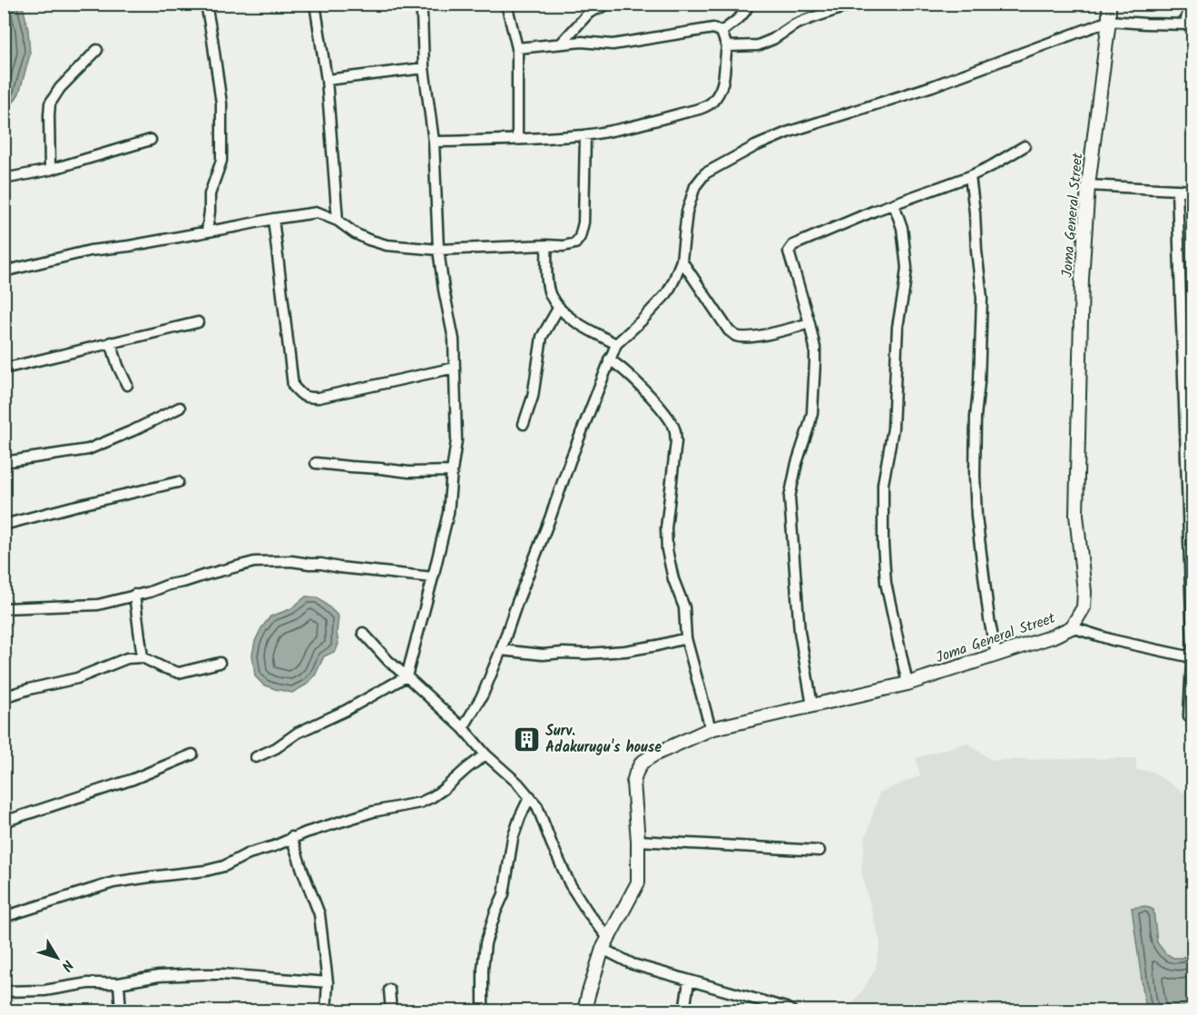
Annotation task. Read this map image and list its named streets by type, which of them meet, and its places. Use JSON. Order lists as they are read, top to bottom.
{
  "streets": {
    "street": ["Joma General Street"]
  },
  "places": {
    "building": ["Surv. Adakurugu's house"]
  },
  "north": "bottom right"
}
